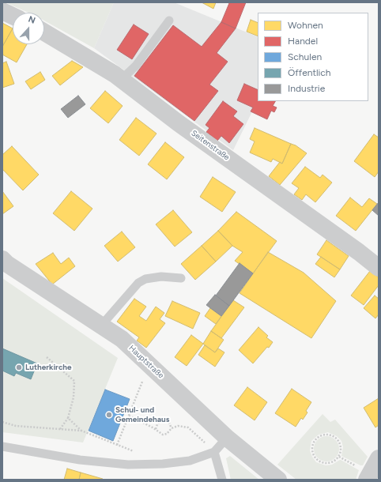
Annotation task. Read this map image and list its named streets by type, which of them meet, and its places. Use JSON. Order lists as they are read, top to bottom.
{
  "streets": {
    "street": ["Seitenstraße", "Hauptstraße"]
  },
  "places": ["Lutherkirche", "Schul- und Gemeindehaus"],
  "legend": [
    "Wohnen",
    "Handel",
    "Schulen",
    "Öffentlich",
    "Industrie"
  ],
  "north": "top"
}
